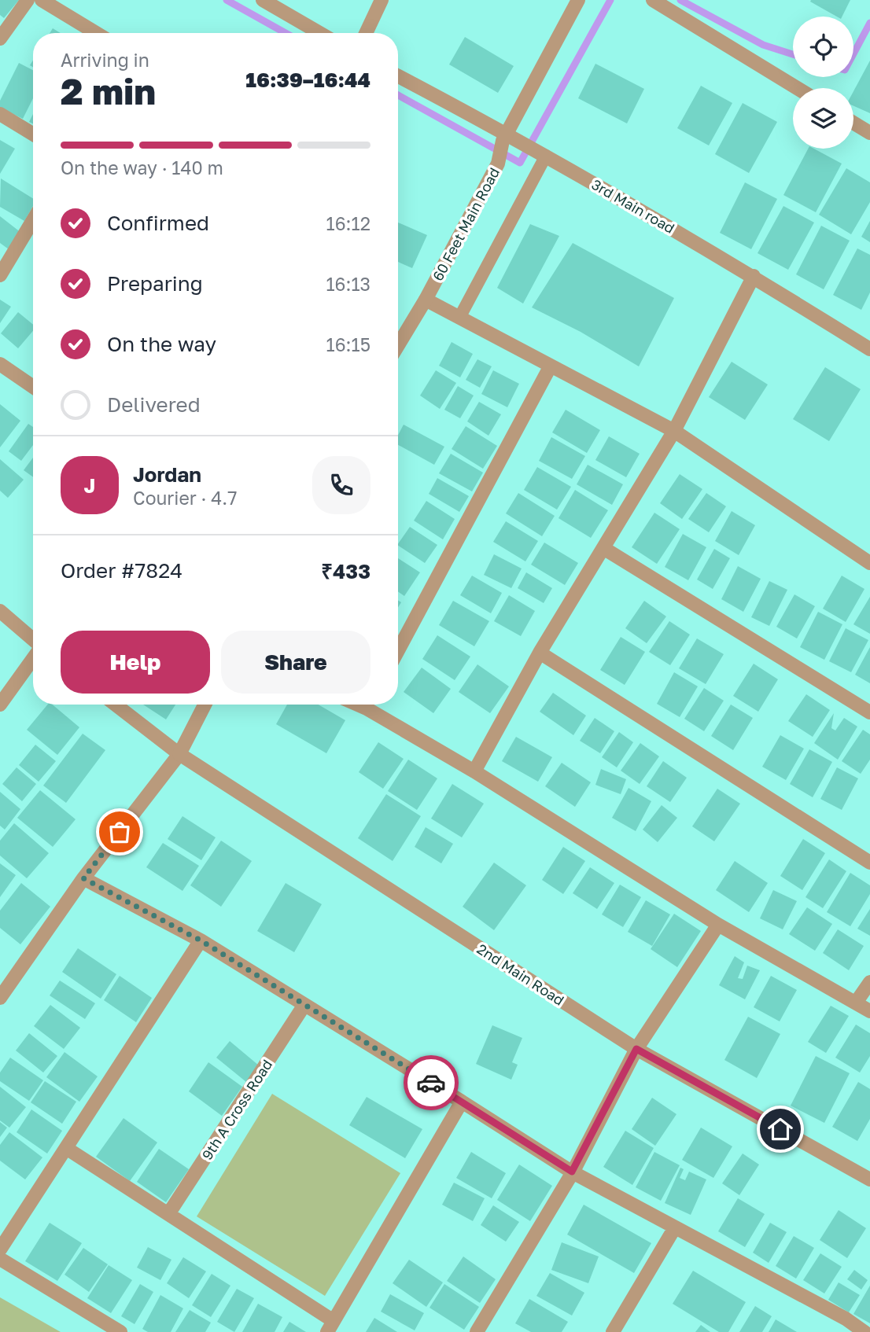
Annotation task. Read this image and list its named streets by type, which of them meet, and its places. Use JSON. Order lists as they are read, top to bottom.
{
  "streets": {
    "street": [
      "3rd Main road",
      "60 Feet Main Road",
      "2nd Main Road",
      "9th A Cross Road"
    ]
  },
  "crossings": [
    ["3rd Main road", "60 Feet Main Road"]
  ],
  "page": {
    "heading": ["2 min", "Arriving in", "16:39–16:44"],
    "panel": [
      "Jordan",
      "Courier · 4.7",
      "Order #7824",
      "₹433"
    ],
    "bar": "On the way · 140 m",
    "list": [
      ["Confirmed", "16:12"],
      ["Preparing", "16:13"],
      ["On the way", "16:15"],
      "Delivered"
    ],
    "round": "J",
    "buttons": ["Help", "Share"]
  }
}
